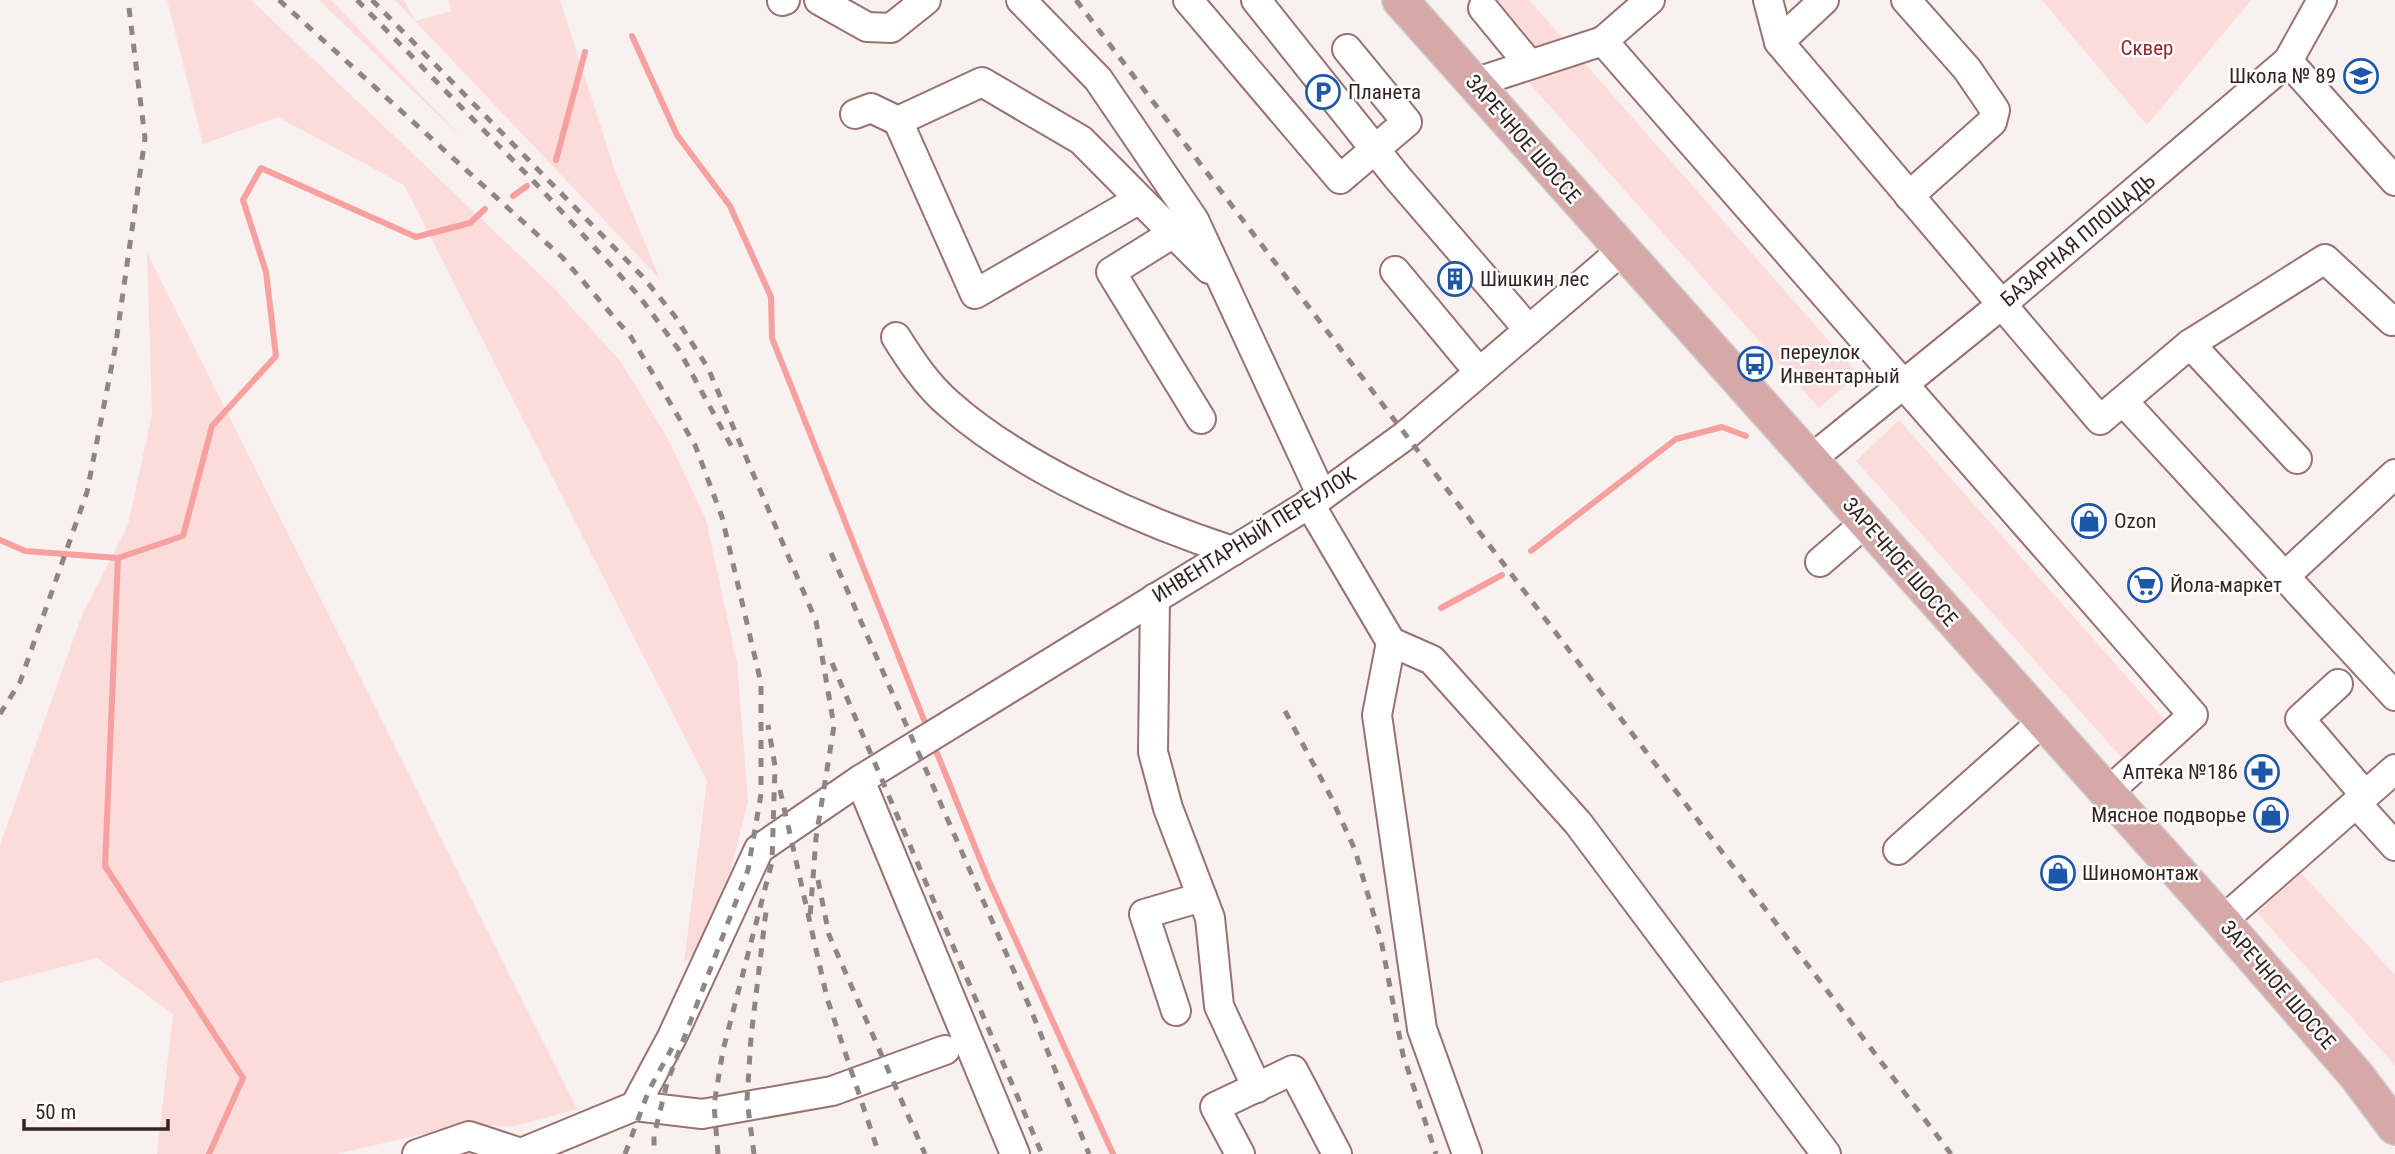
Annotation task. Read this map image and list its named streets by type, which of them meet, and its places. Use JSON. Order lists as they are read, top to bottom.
{
  "streets": {
    "main road": ["ЗАРЕЧНОЕ ШОССЕ"],
    "street": ["БАЗАРНАЯ ПЛОЩАДЬ", "ИНВЕНТАРНЫЙ ПЕРЕУЛОК"]
  },
  "crossings": [
    ["ЗАРЕЧНОЕ ШОССЕ", "БАЗАРНАЯ ПЛОЩАДЬ"],
    ["ЗАРЕЧНОЕ ШОССЕ", "ИНВЕНТАРНЫЙ ПЕРЕУЛОК"]
  ],
  "parks": ["Сквер"],
  "places": {
    "school or university": ["Школа № 89"],
    "parking": ["Планета"],
    "building": ["Шишкин лес"],
    "bus stop": ["переулок Инвентарный"],
    "shop": ["Ozon", "Мясное подворье", "Шиномонтаж"],
    "supermarket": ["Йола-маркет"],
    "pharmacy": ["Аптека №186"]
  },
  "scale_bar": "50 m"
}
